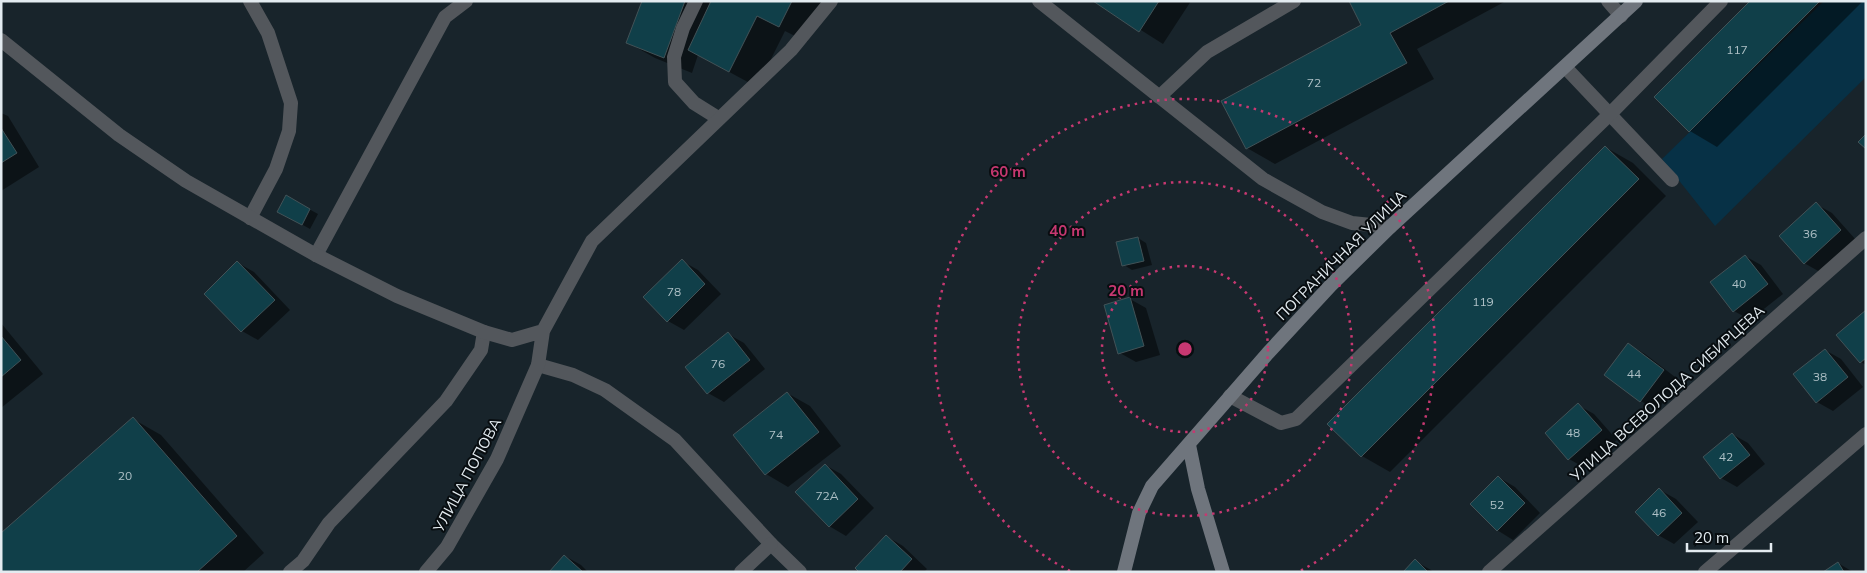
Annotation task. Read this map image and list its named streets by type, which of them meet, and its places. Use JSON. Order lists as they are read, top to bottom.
{
  "streets": {
    "main road": ["ПОГРАНИЧНАЯ УЛИЦА"],
    "street": ["УЛИЦА ВСЕВОЛОДА СИБИРЦЕВА", "УЛИЦА ПОПОВА"]
  },
  "house_numbers": [
    "117",
    "72",
    "36",
    "40",
    "78",
    "119",
    "76",
    "44",
    "38",
    "48",
    "74",
    "42",
    "20",
    "72А",
    "52",
    "46"
  ],
  "scale_bar": "20 m",
  "rings": ["60 m", "40 m", "20 m"]
}
